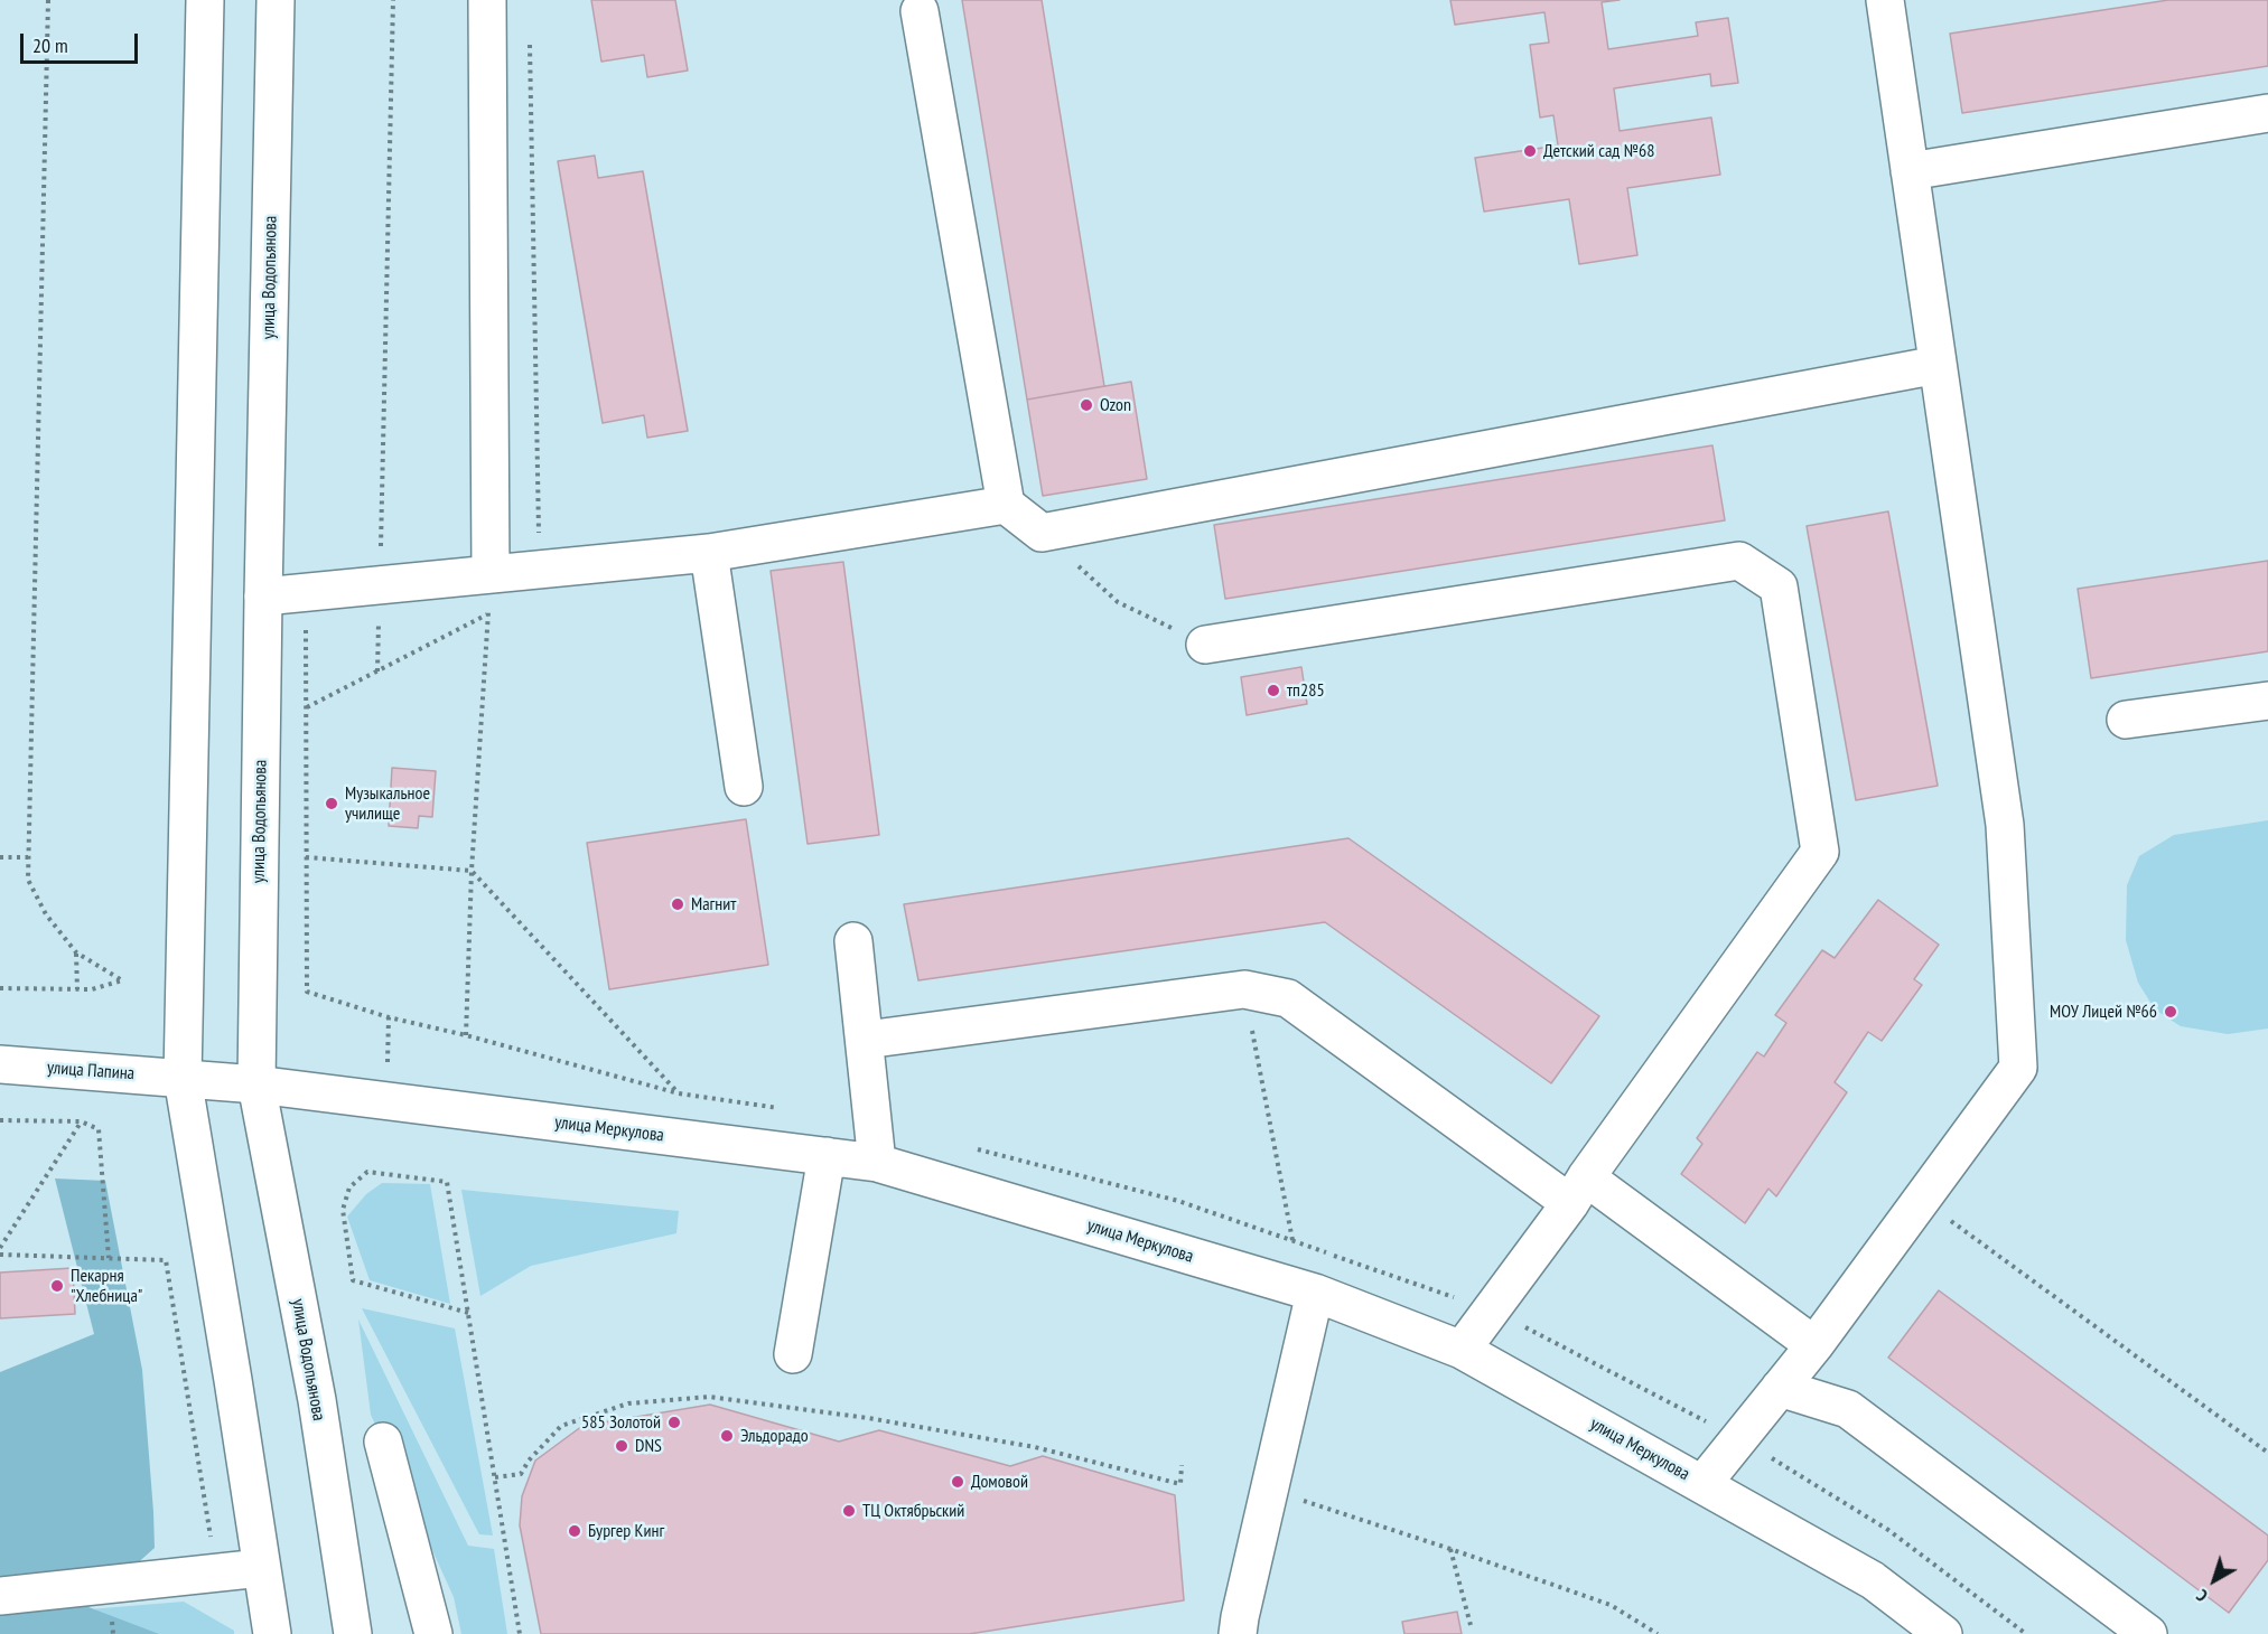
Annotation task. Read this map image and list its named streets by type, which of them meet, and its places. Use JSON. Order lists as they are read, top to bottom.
{
  "streets": {
    "main road": ["улица Водопьянова", "улица Папина", "улица Меркулова"]
  },
  "crossings": [
    ["улица Водопьянова", "улица Папина"],
    ["улица Водопьянова", "улица Меркулова"],
    ["улица Папина", "улица Меркулова"]
  ],
  "places": [
    "Детский сад №68",
    "Ozon",
    "тп285",
    "Музыкальное училище",
    "Магнит",
    "МОУ Лицей №66",
    "Пекарня \"Хлебница\"",
    "585 Золотой",
    "Эльдорадо",
    "DNS",
    "Домовой",
    "ТЦ Октябрьский",
    "Бургер Кинг"
  ],
  "scale_bar": "20 m",
  "north": "bottom left"
}
